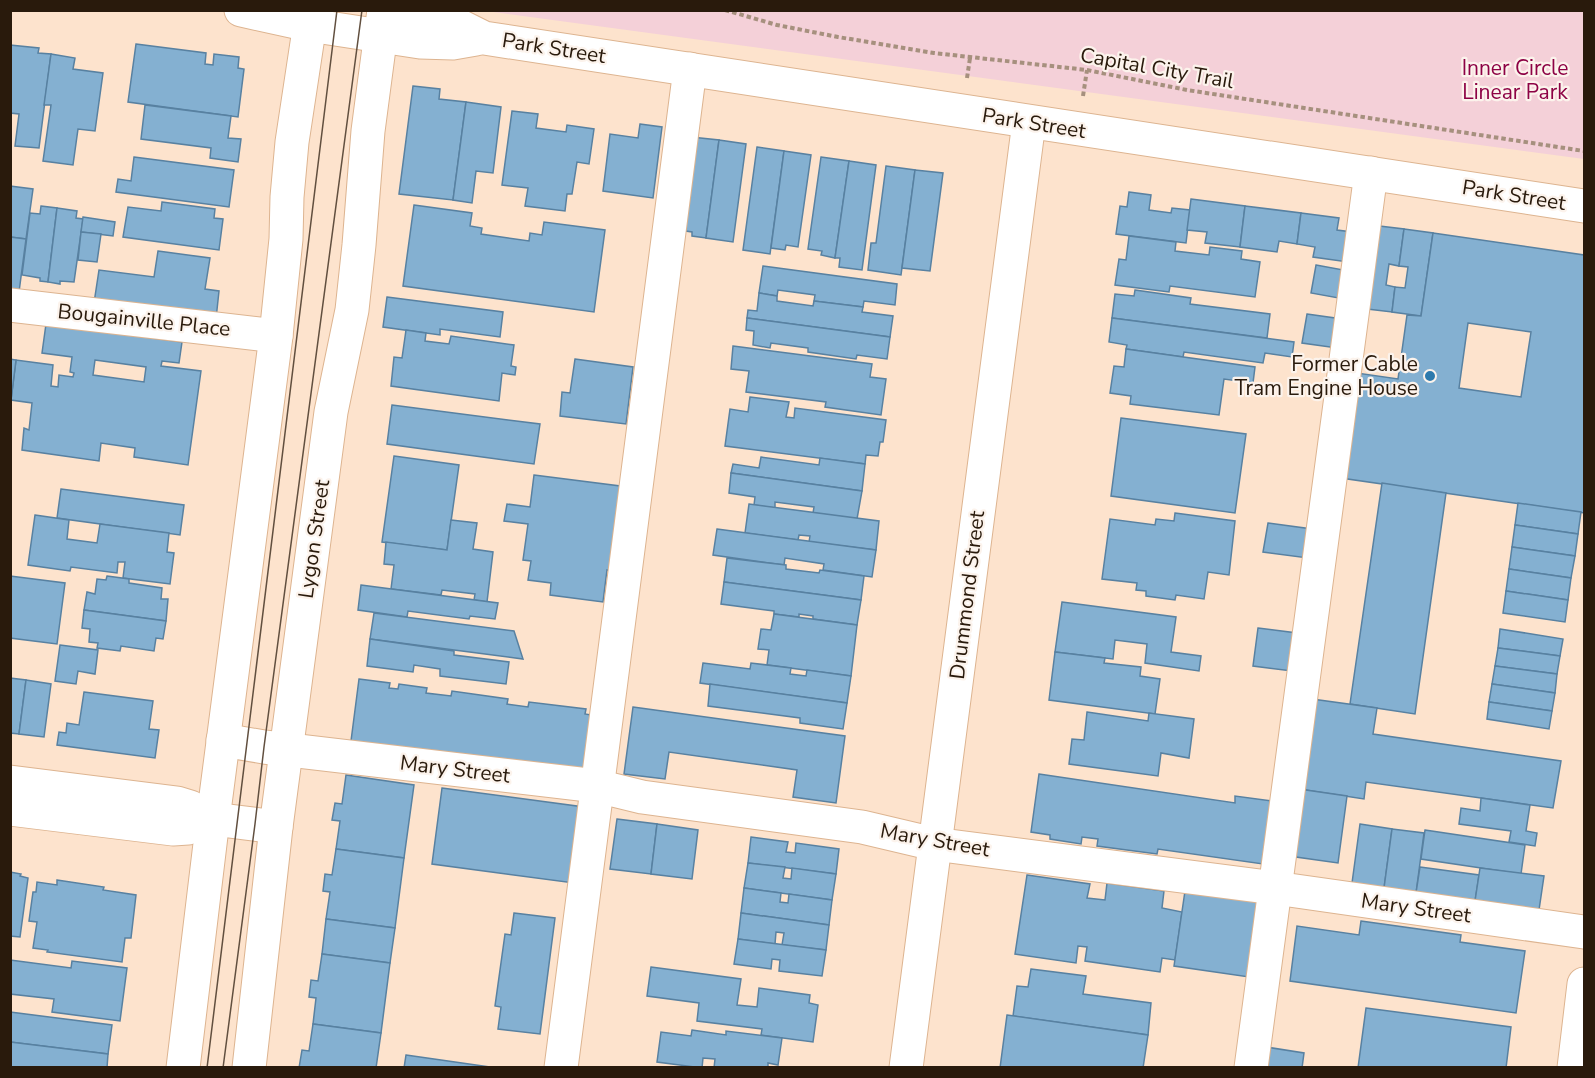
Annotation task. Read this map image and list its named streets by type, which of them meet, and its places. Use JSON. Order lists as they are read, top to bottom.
{
  "streets": {
    "street": [
      "Park Street",
      "Bougainville Place",
      "Lygon Street",
      "Drummond Street",
      "Mary Street"
    ],
    "path": ["Capital City Trail"]
  },
  "crossings": [
    ["Park Street", "Lygon Street"],
    ["Park Street", "Drummond Street"],
    ["Lygon Street", "Mary Street"],
    ["Drummond Street", "Mary Street"]
  ],
  "parks": ["Inner Circle Linear Park"],
  "places": ["Former Cable Tram Engine House"]
}
